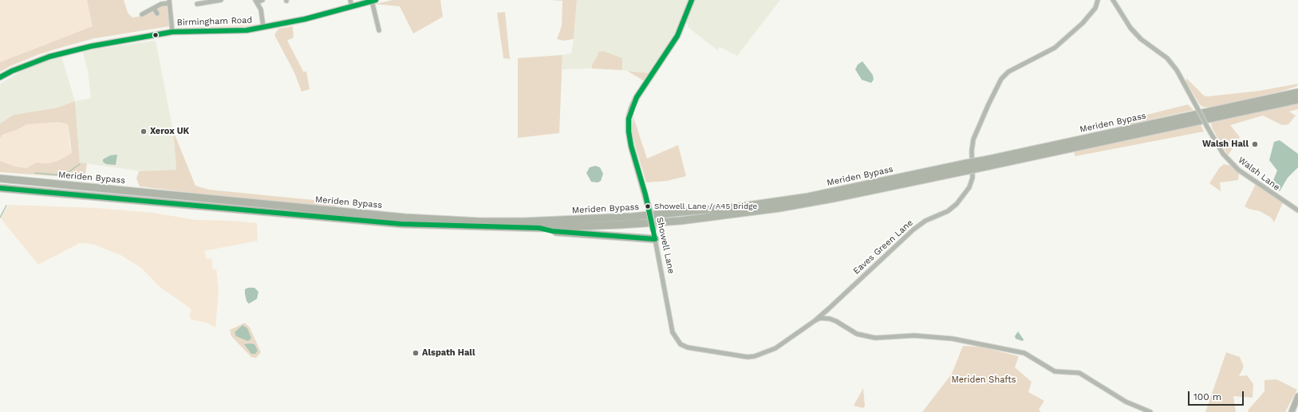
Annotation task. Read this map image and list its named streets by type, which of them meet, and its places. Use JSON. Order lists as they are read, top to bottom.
{
  "streets": {
    "highway": ["Meriden Bypass"],
    "main road": ["Birmingham Road", "Showell Lane"],
    "street": ["Walsh Lane", "Eaves Green Lane"]
  },
  "crossings": [
    ["Showell Lane", "Eaves Green Lane"]
  ],
  "parks": ["Meriden Shafts"],
  "places": [
    "Xerox UK",
    "Walsh Hall",
    "Showell Lane / A45 Bridge",
    "Alspath Hall"
  ],
  "scale_bar": "100 m"
}
